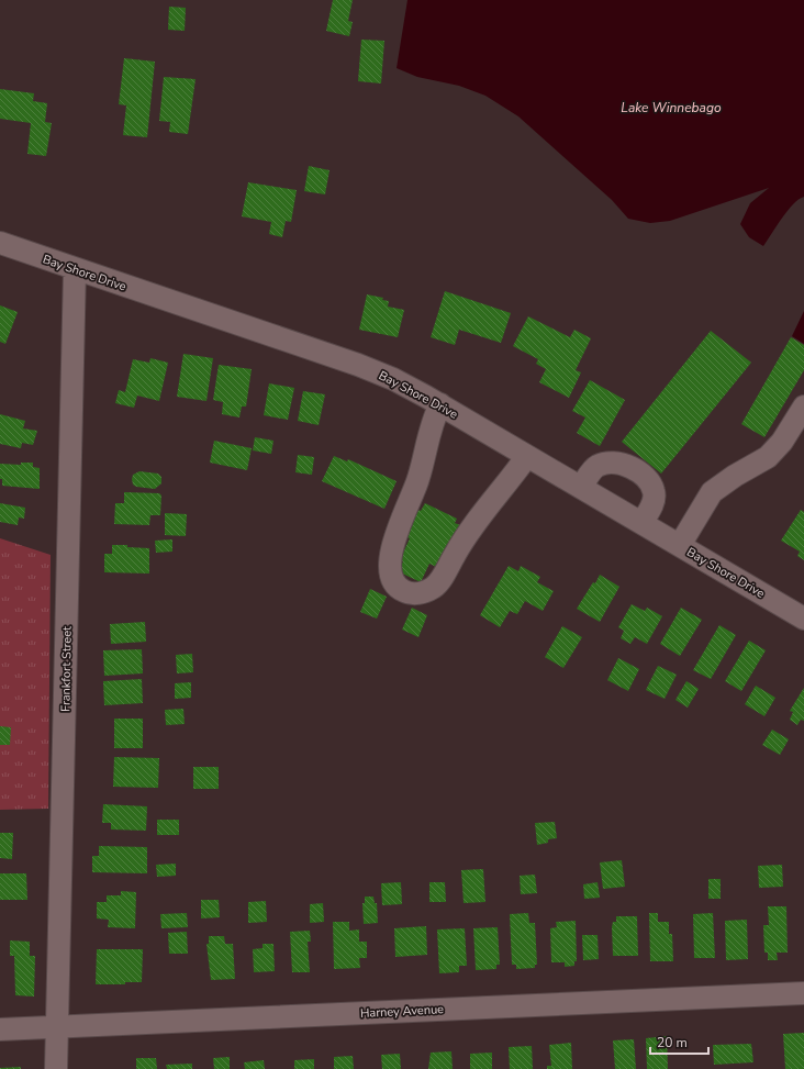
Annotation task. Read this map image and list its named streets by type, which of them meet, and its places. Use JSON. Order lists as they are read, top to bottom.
{
  "streets": {
    "street": ["Bay Shore Drive", "Frankfort Street", "Harney Avenue"]
  },
  "crossings": [
    ["Bay Shore Drive", "Frankfort Street"],
    ["Frankfort Street", "Harney Avenue"]
  ],
  "water": ["Lake Winnebago"],
  "scale_bar": "20 m"
}
